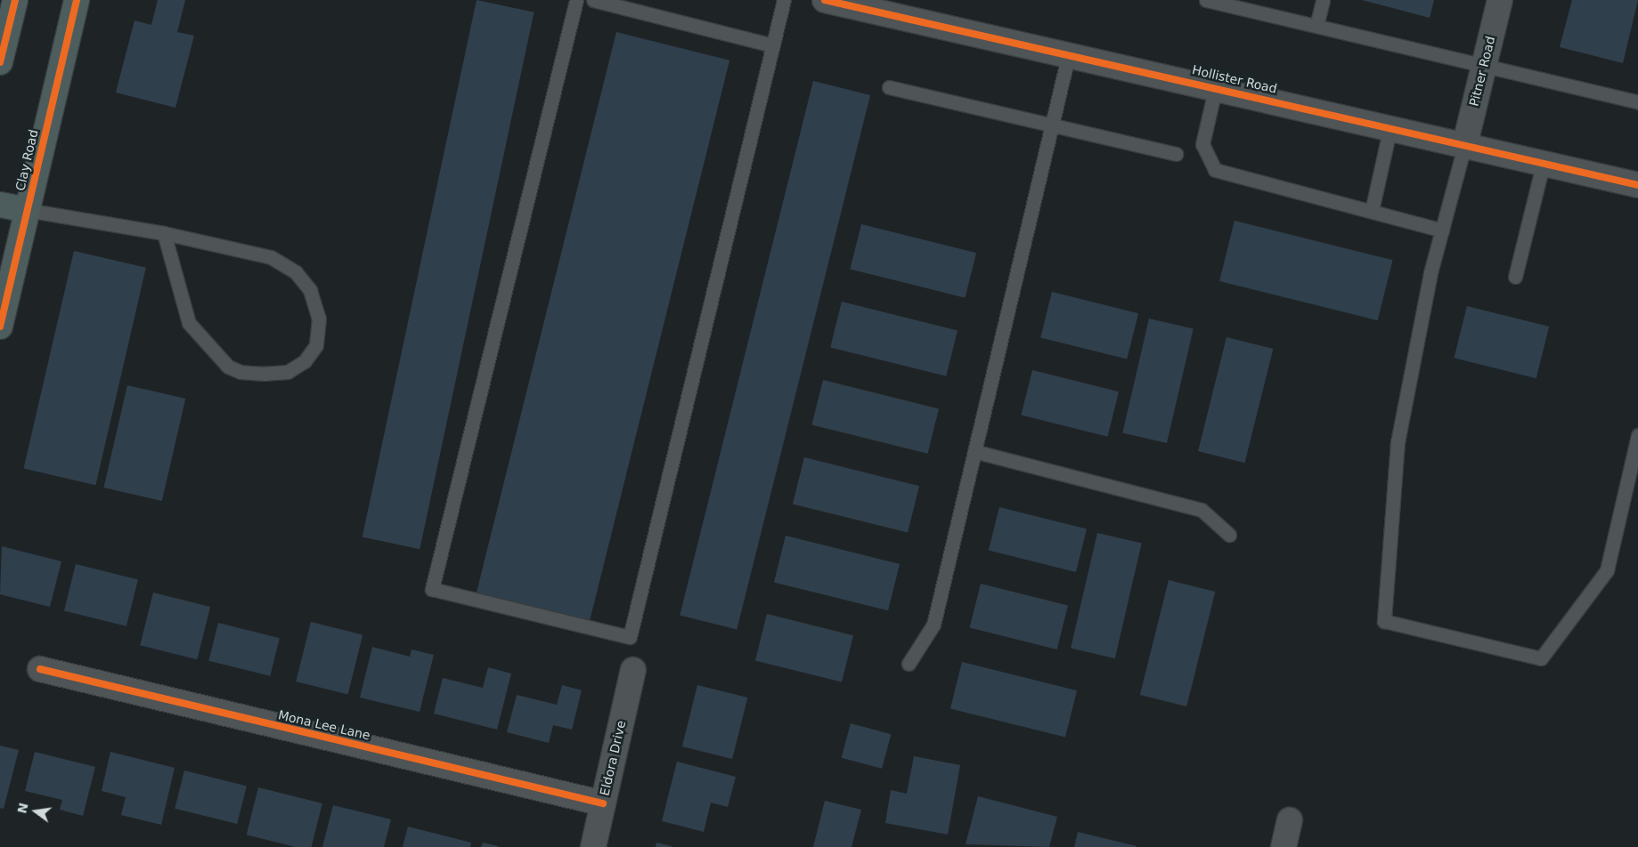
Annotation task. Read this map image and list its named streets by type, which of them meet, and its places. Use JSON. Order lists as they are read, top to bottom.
{
  "streets": {
    "main road": ["Clay Road"],
    "street": [
      "Pitner Road",
      "Hollister Road",
      "Mona Lee Lane",
      "Eldora Drive"
    ]
  },
  "crossings": [
    ["Pitner Road", "Hollister Road"],
    ["Mona Lee Lane", "Eldora Drive"]
  ],
  "north": "left"
}
